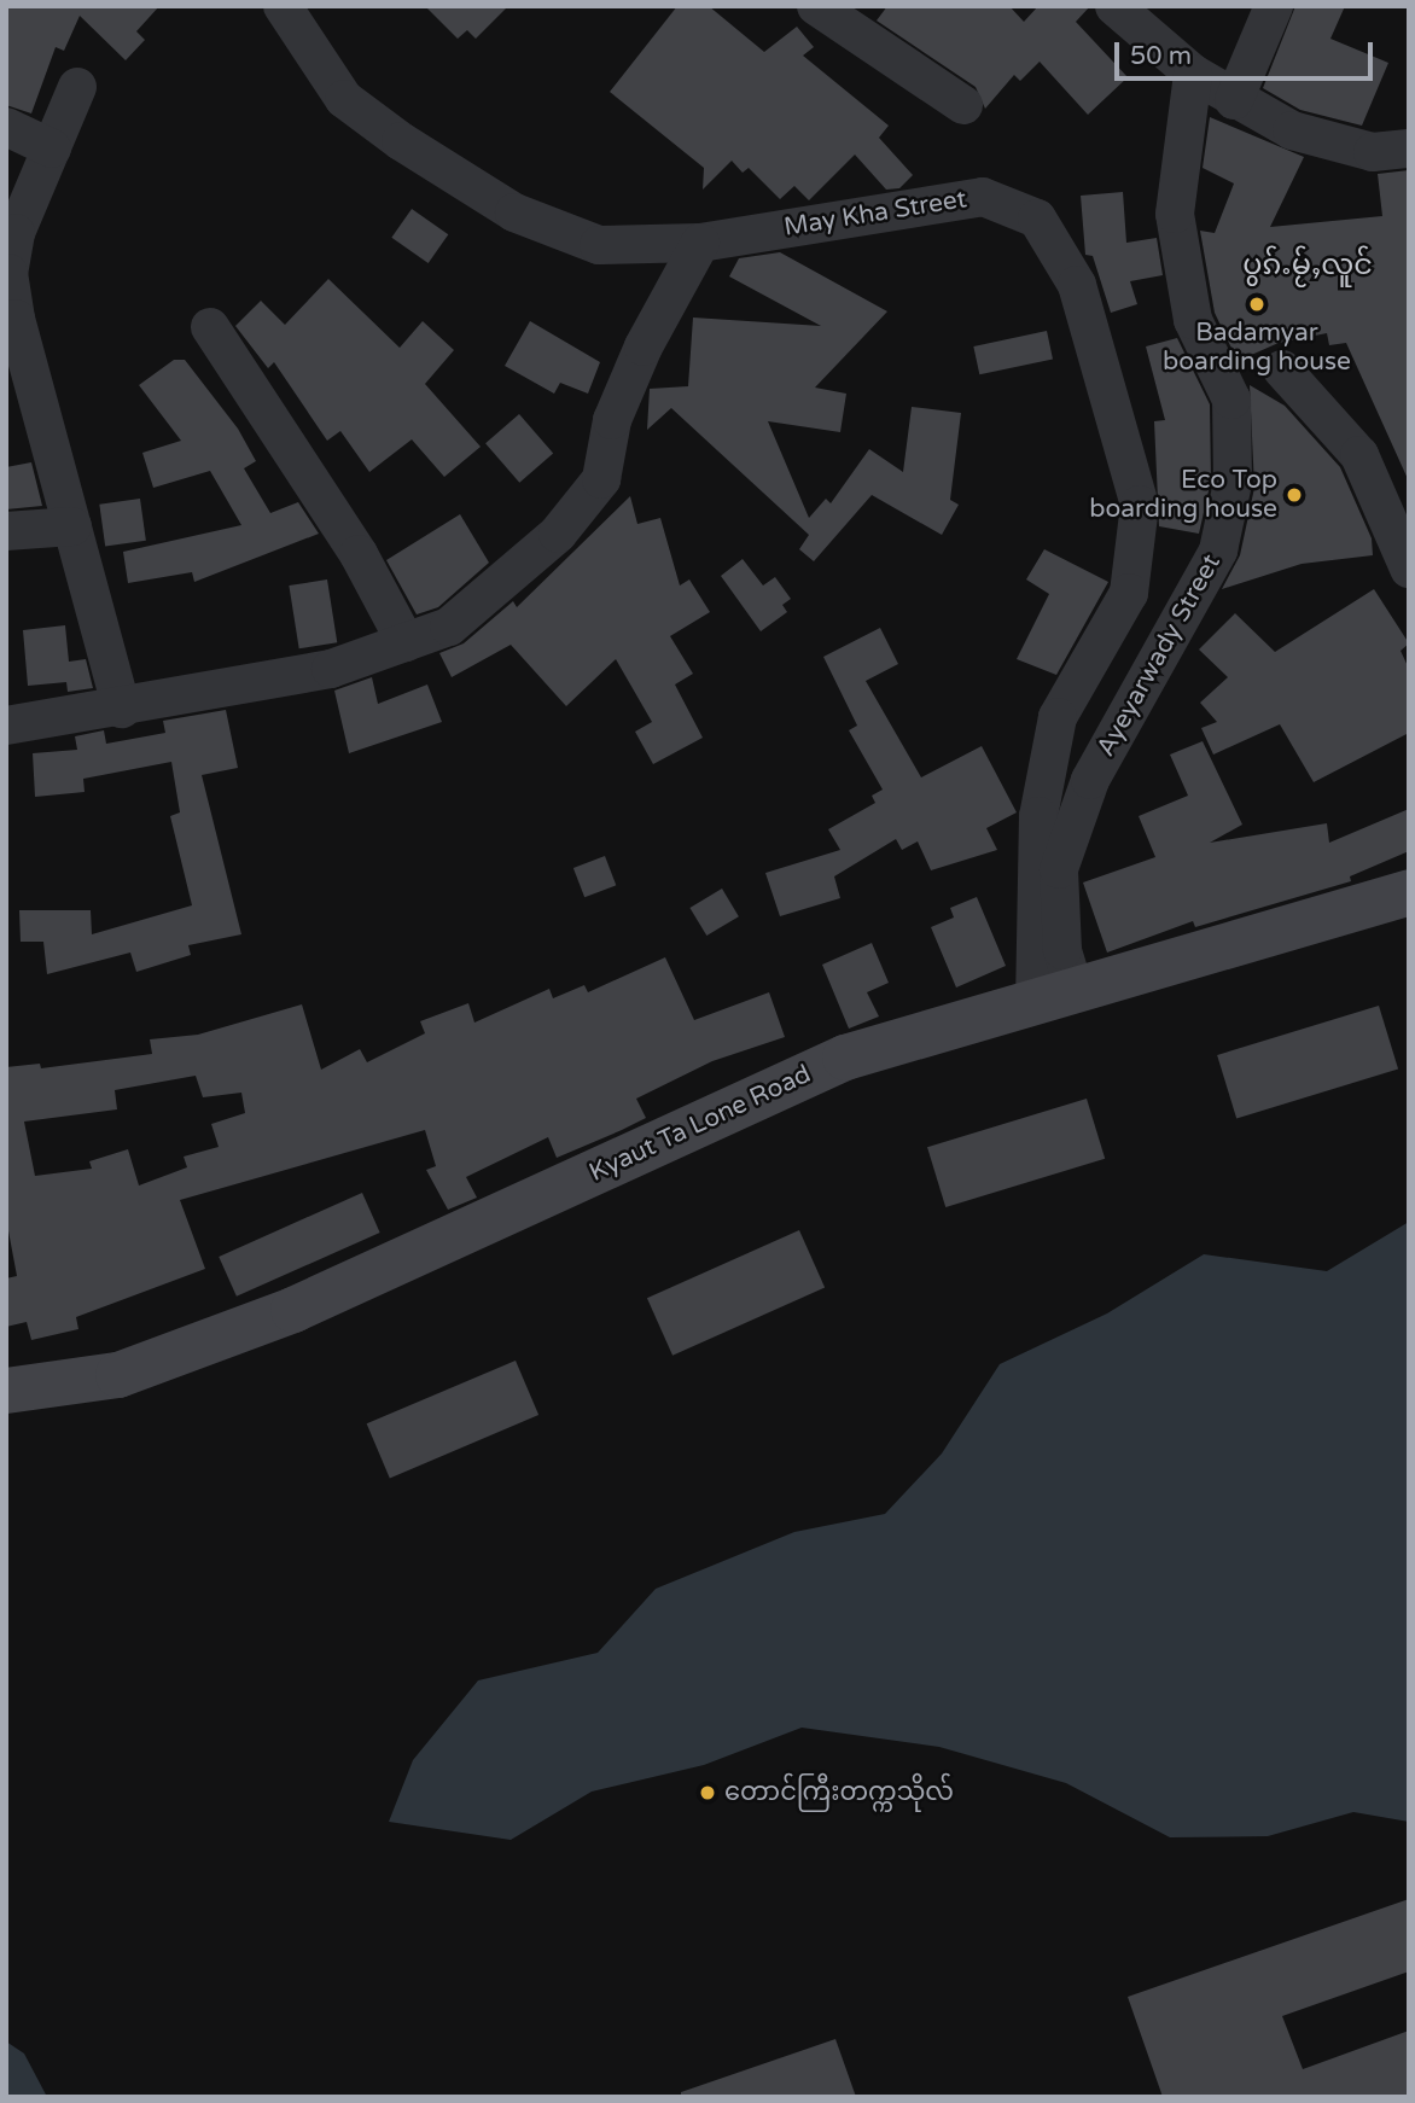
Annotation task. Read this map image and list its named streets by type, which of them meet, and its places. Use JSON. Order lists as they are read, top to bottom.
{
  "streets": {
    "main road": ["Kyaut Ta Lone Road"],
    "street": ["May Kha Street", "Ayeyarwady Street"]
  },
  "crossings": [
    ["May Kha Street", "Ayeyarwady Street"],
    ["May Kha Street", "Kyaut Ta Lone Road"],
    ["Ayeyarwady Street", "Kyaut Ta Lone Road"]
  ],
  "districts": ["ပွၵ်ႉမႂ်ႇလူင်"],
  "places": ["Badamyar boarding house", "Eco Top boarding house", "တောင်ကြီးတက္ကသိုလ်"],
  "scale_bar": "50 m"
}
